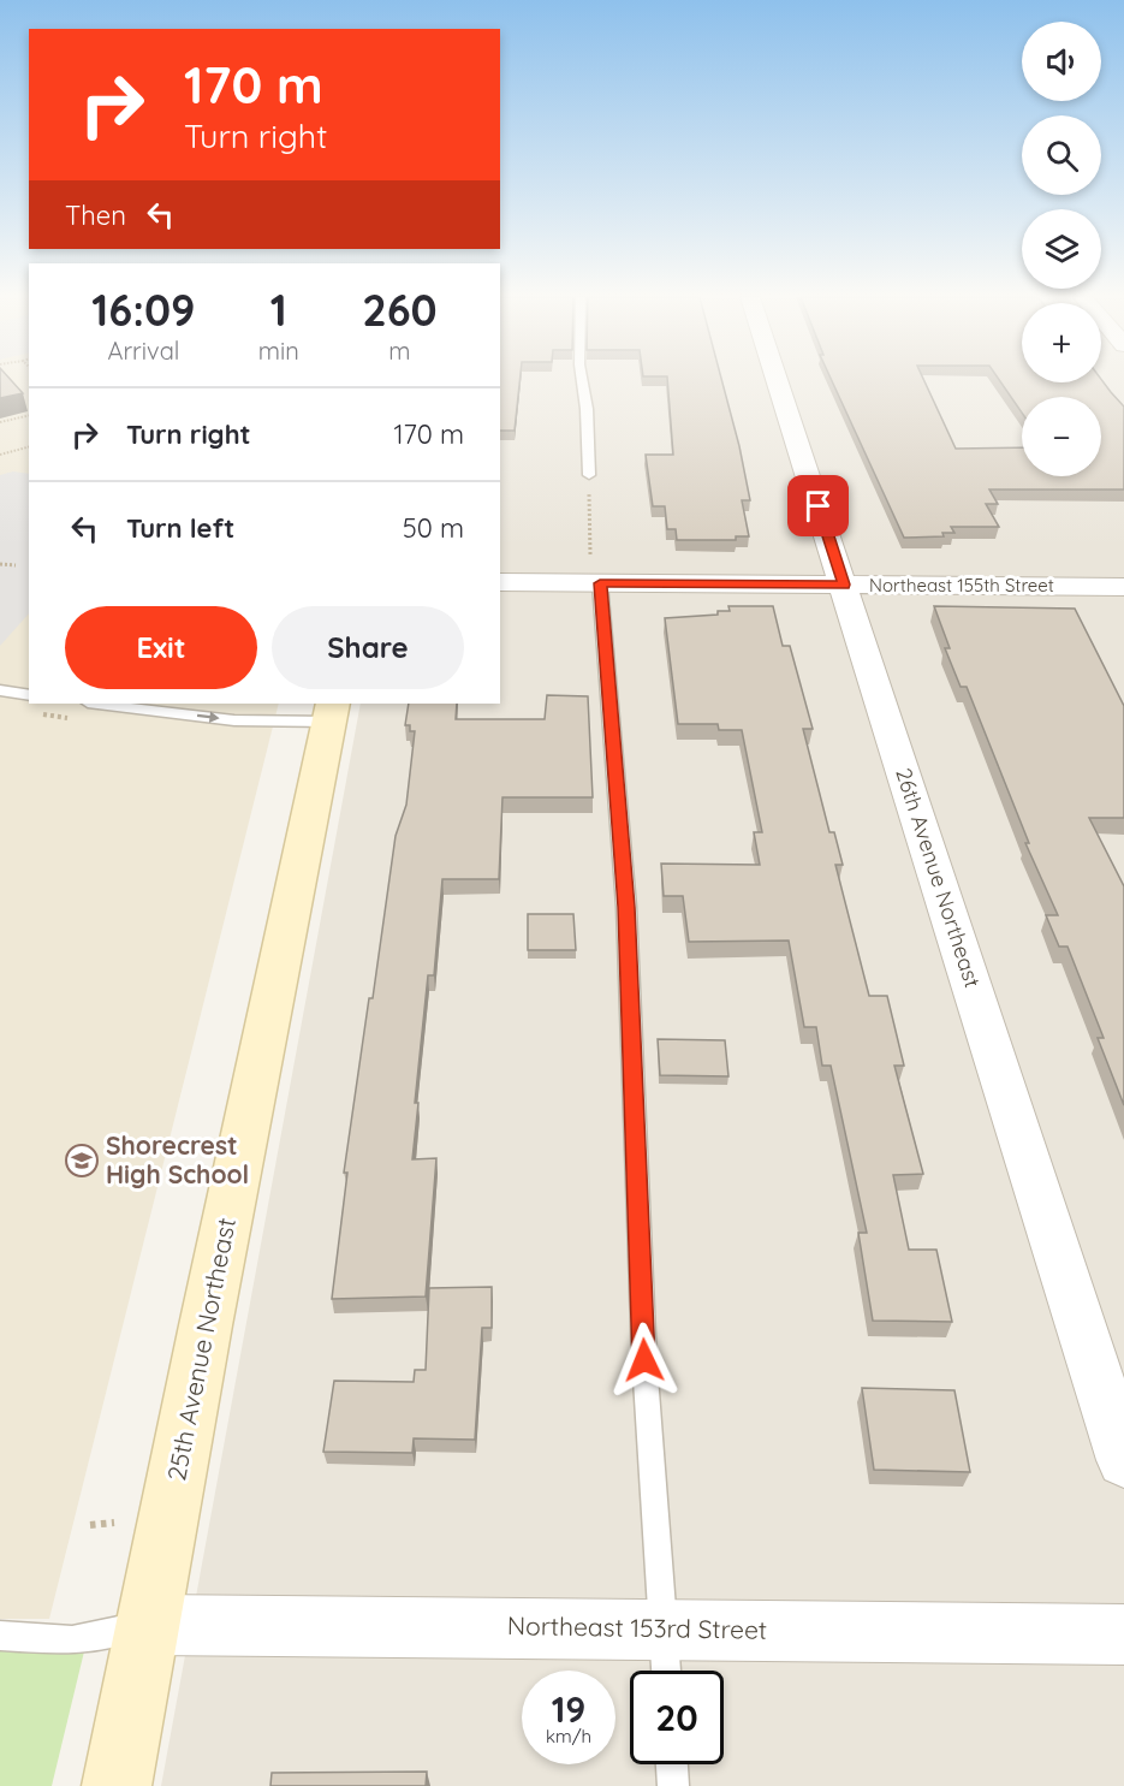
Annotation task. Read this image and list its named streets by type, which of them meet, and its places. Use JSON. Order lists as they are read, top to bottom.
{
  "streets": {
    "street": [
      "Northeast 155th Street",
      "26th Avenue Northeast",
      "25th Avenue Northeast",
      "Northeast 153rd Street"
    ]
  },
  "crossings": [
    ["Northeast 155th Street", "26th Avenue Northeast"],
    ["25th Avenue Northeast", "Northeast 153rd Street"]
  ],
  "places": {
    "school or university": ["Shorecrest High School"]
  },
  "page": {
    "map_buttons": ["+", "−"],
    "turn": ["170 m", "Turn right"],
    "then": "Then",
    "eta": [
      "16:09",
      "Arrival",
      "1",
      "min",
      "260",
      "m"
    ],
    "list": [
      {
        "name": "Turn right",
        "value": "170 m"
      },
      {
        "name": "Turn left",
        "value": "50 m"
      }
    ],
    "buttons": ["Exit", "Share"],
    "speed": "19 km/h",
    "limit": "20"
  }
}
